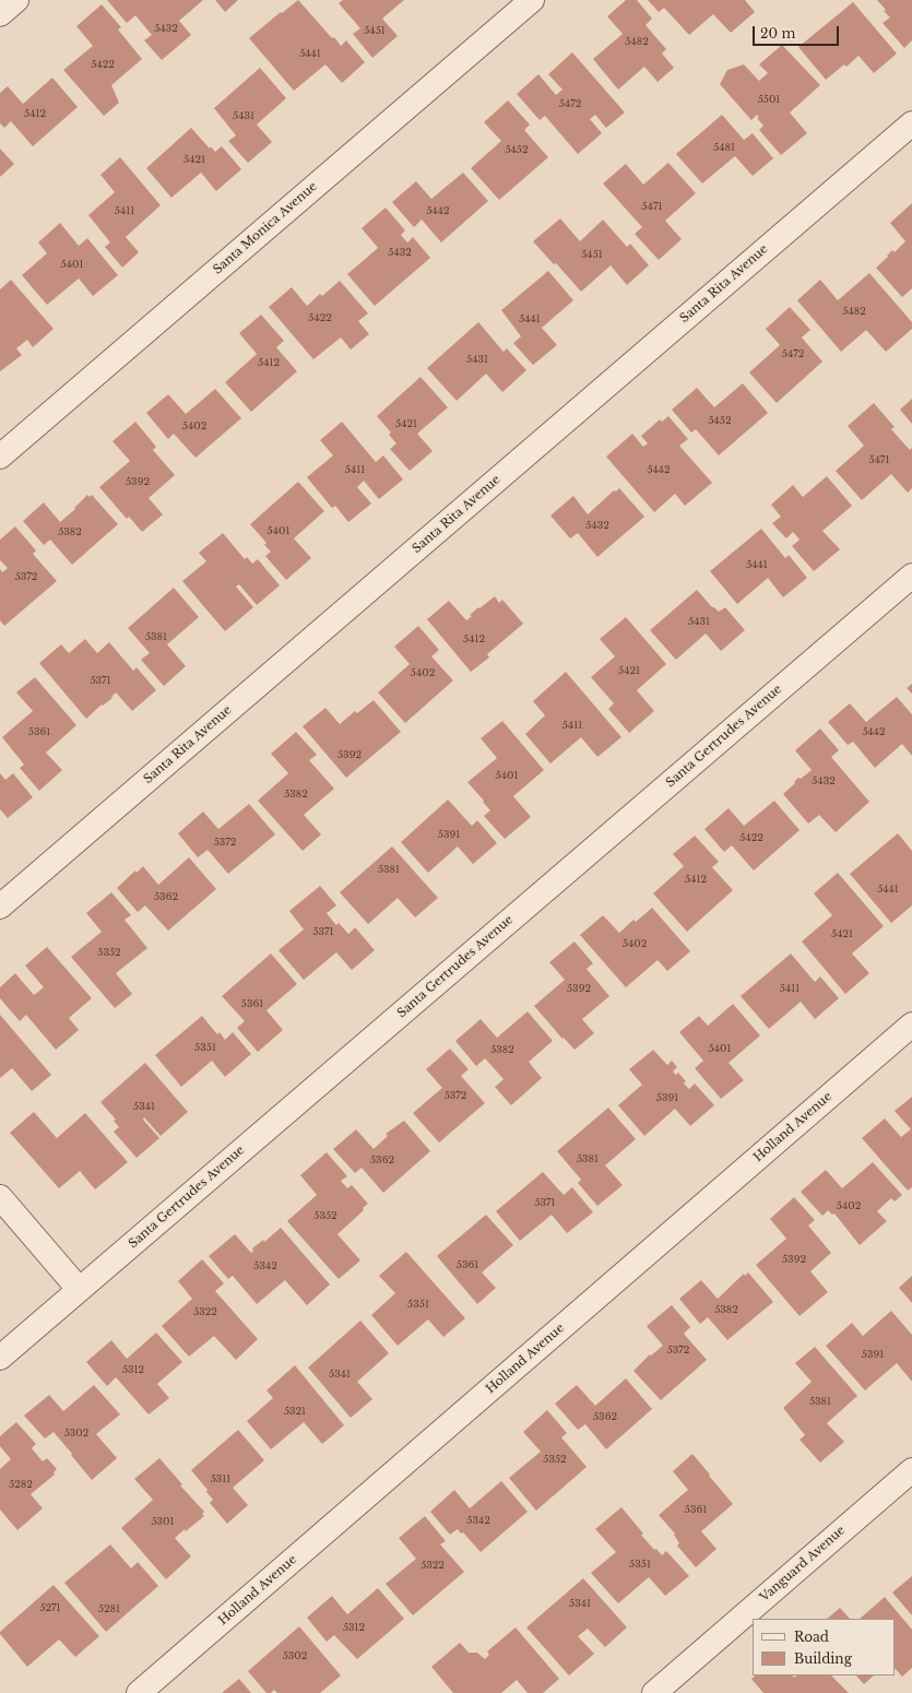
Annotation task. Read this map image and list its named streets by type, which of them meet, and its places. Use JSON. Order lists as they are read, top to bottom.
{
  "streets": {
    "street": [
      "Santa Monica Avenue",
      "Santa Rita Avenue",
      "Santa Gertrudes Avenue",
      "Holland Avenue",
      "Vanguard Avenue"
    ]
  },
  "house_numbers": [
    "5432",
    "5451",
    "5482",
    "5441",
    "5422",
    "5501",
    "5472",
    "5412",
    "5431",
    "5481",
    "5452",
    "5421",
    "5471",
    "5411",
    "5442",
    "5432",
    "5451",
    "5401",
    "5482",
    "5422",
    "5441",
    "5472",
    "5431",
    "5412",
    "5452",
    "5421",
    "5402",
    "5471",
    "5411",
    "5442",
    "5392",
    "5432",
    "5401",
    "5382",
    "5441",
    "5372",
    "5431",
    "5381",
    "5412",
    "5421",
    "5402",
    "5371",
    "5411",
    "5361",
    "5442",
    "5392",
    "5401",
    "5432",
    "5382",
    "5391",
    "5422",
    "5372",
    "5381",
    "5412",
    "5441",
    "5362",
    "5371",
    "5421",
    "5402",
    "5352",
    "5392",
    "5411",
    "5361",
    "5351",
    "5401",
    "5382",
    "5372",
    "5391",
    "5341",
    "5381",
    "5362",
    "5371",
    "5402",
    "5352",
    "5392",
    "5361",
    "5342",
    "5351",
    "5382",
    "5322",
    "5372",
    "5391",
    "5312",
    "5341",
    "5381",
    "5321",
    "5362",
    "5302",
    "5352",
    "5311",
    "5282",
    "5361",
    "5342",
    "5301",
    "5351",
    "5322",
    "5341",
    "5271",
    "5281",
    "5312",
    "5302"
  ],
  "legend": ["Road", "Building"],
  "scale_bar": "20 m"
}
